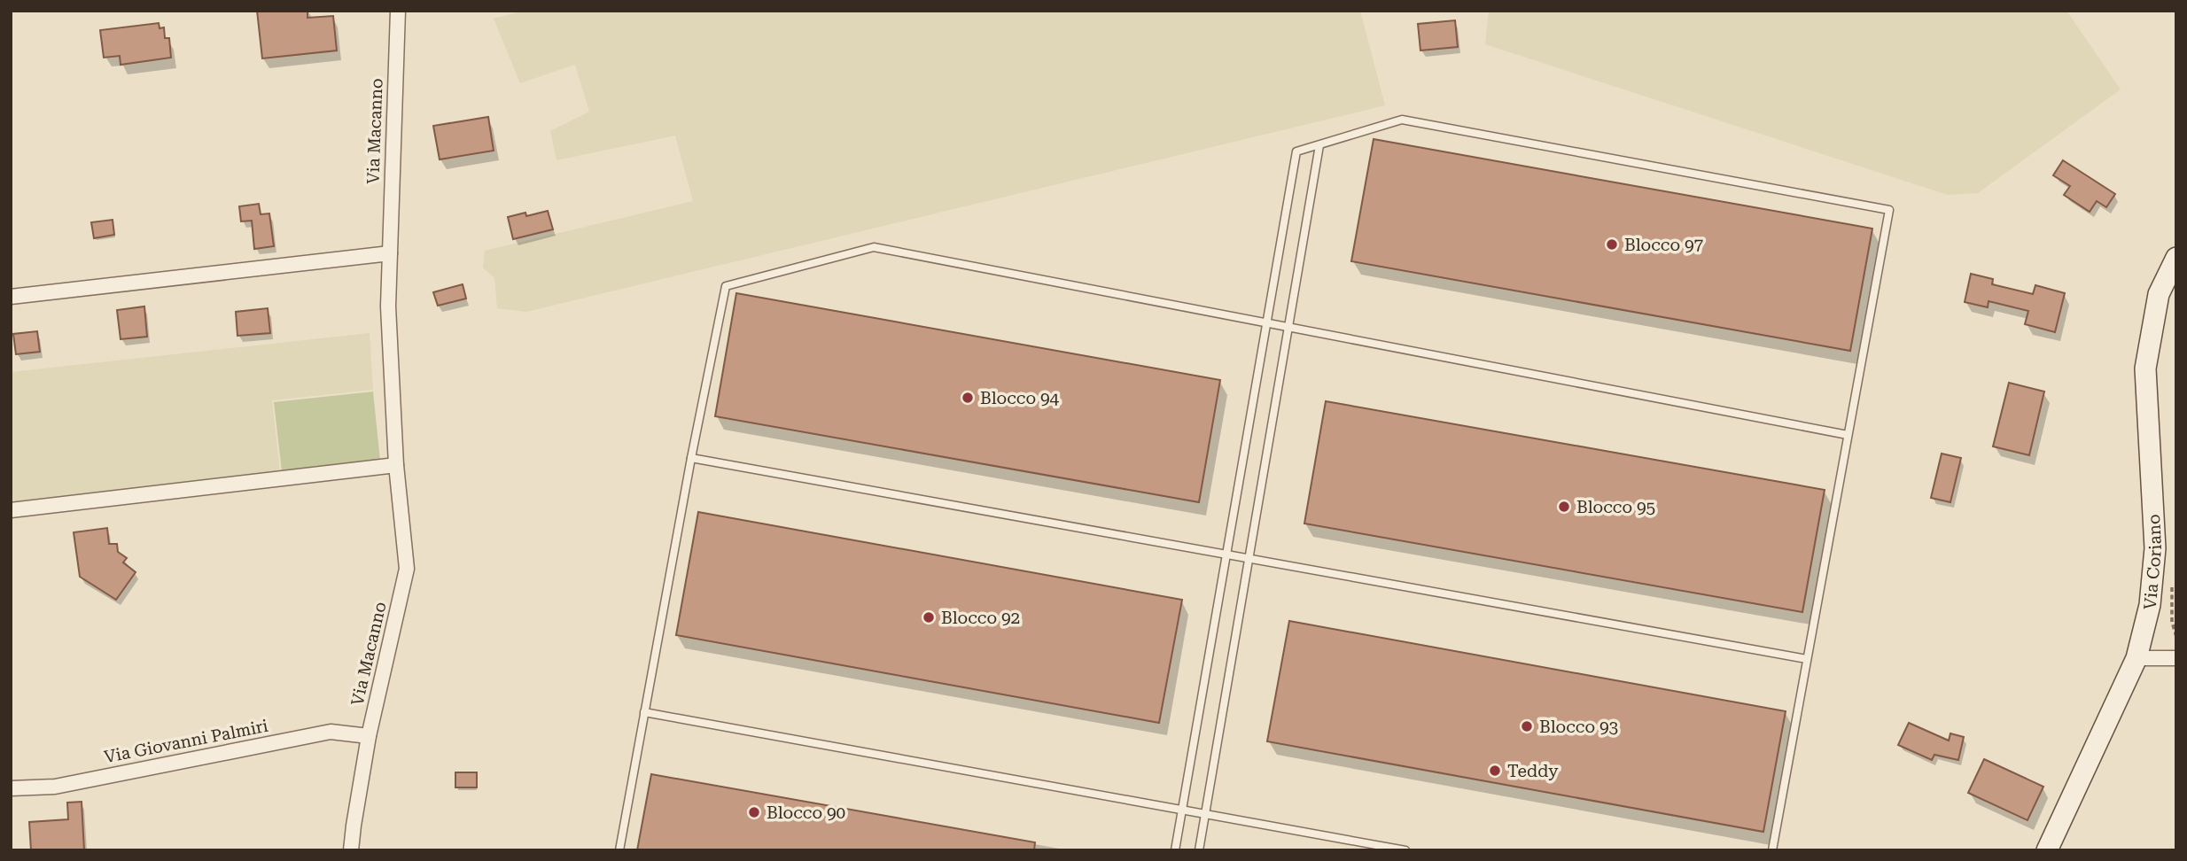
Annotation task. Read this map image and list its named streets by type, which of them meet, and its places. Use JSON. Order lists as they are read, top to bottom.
{
  "streets": {
    "main road": ["Via Coriano"],
    "street": ["Via Macanno", "Via Giovanni Palmiri"]
  },
  "crossings": [
    ["Via Macanno", "Via Giovanni Palmiri"]
  ],
  "places": [
    "Blocco 97",
    "Blocco 94",
    "Blocco 95",
    "Blocco 92",
    "Blocco 93",
    "Teddy",
    "Blocco 90"
  ]
}
